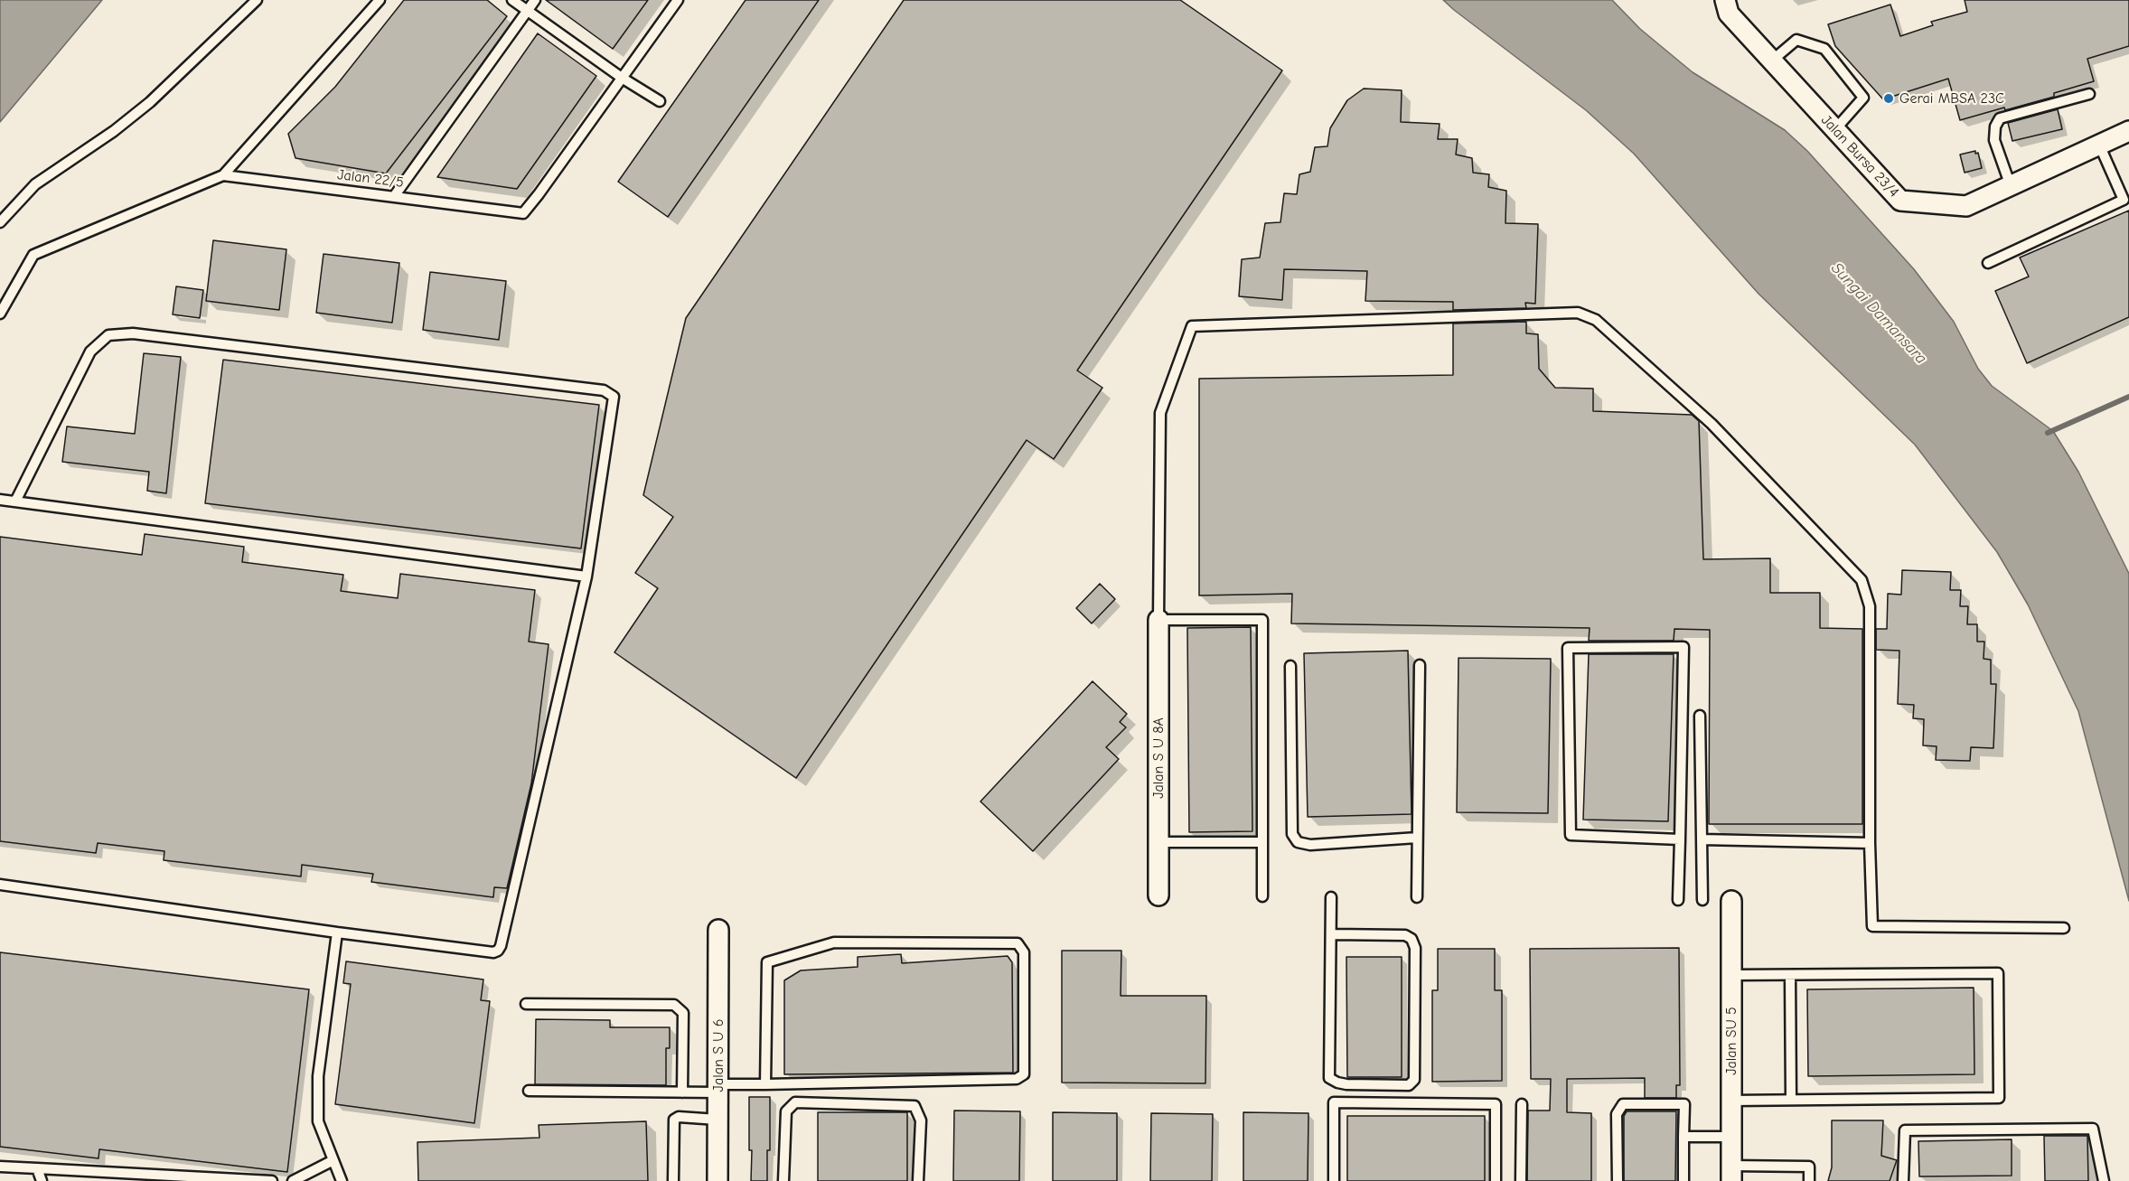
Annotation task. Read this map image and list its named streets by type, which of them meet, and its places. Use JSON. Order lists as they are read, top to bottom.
{
  "streets": {
    "street": [
      "Jalan Bursa 23/4",
      "Jalan S U 8A",
      "Jalan SU 5",
      "Jalan S U 6"
    ],
    "lane": ["Jalan 22/5"]
  },
  "water": ["Sungai Damansara"],
  "places": ["Gerai MBSA 23C"]
}
